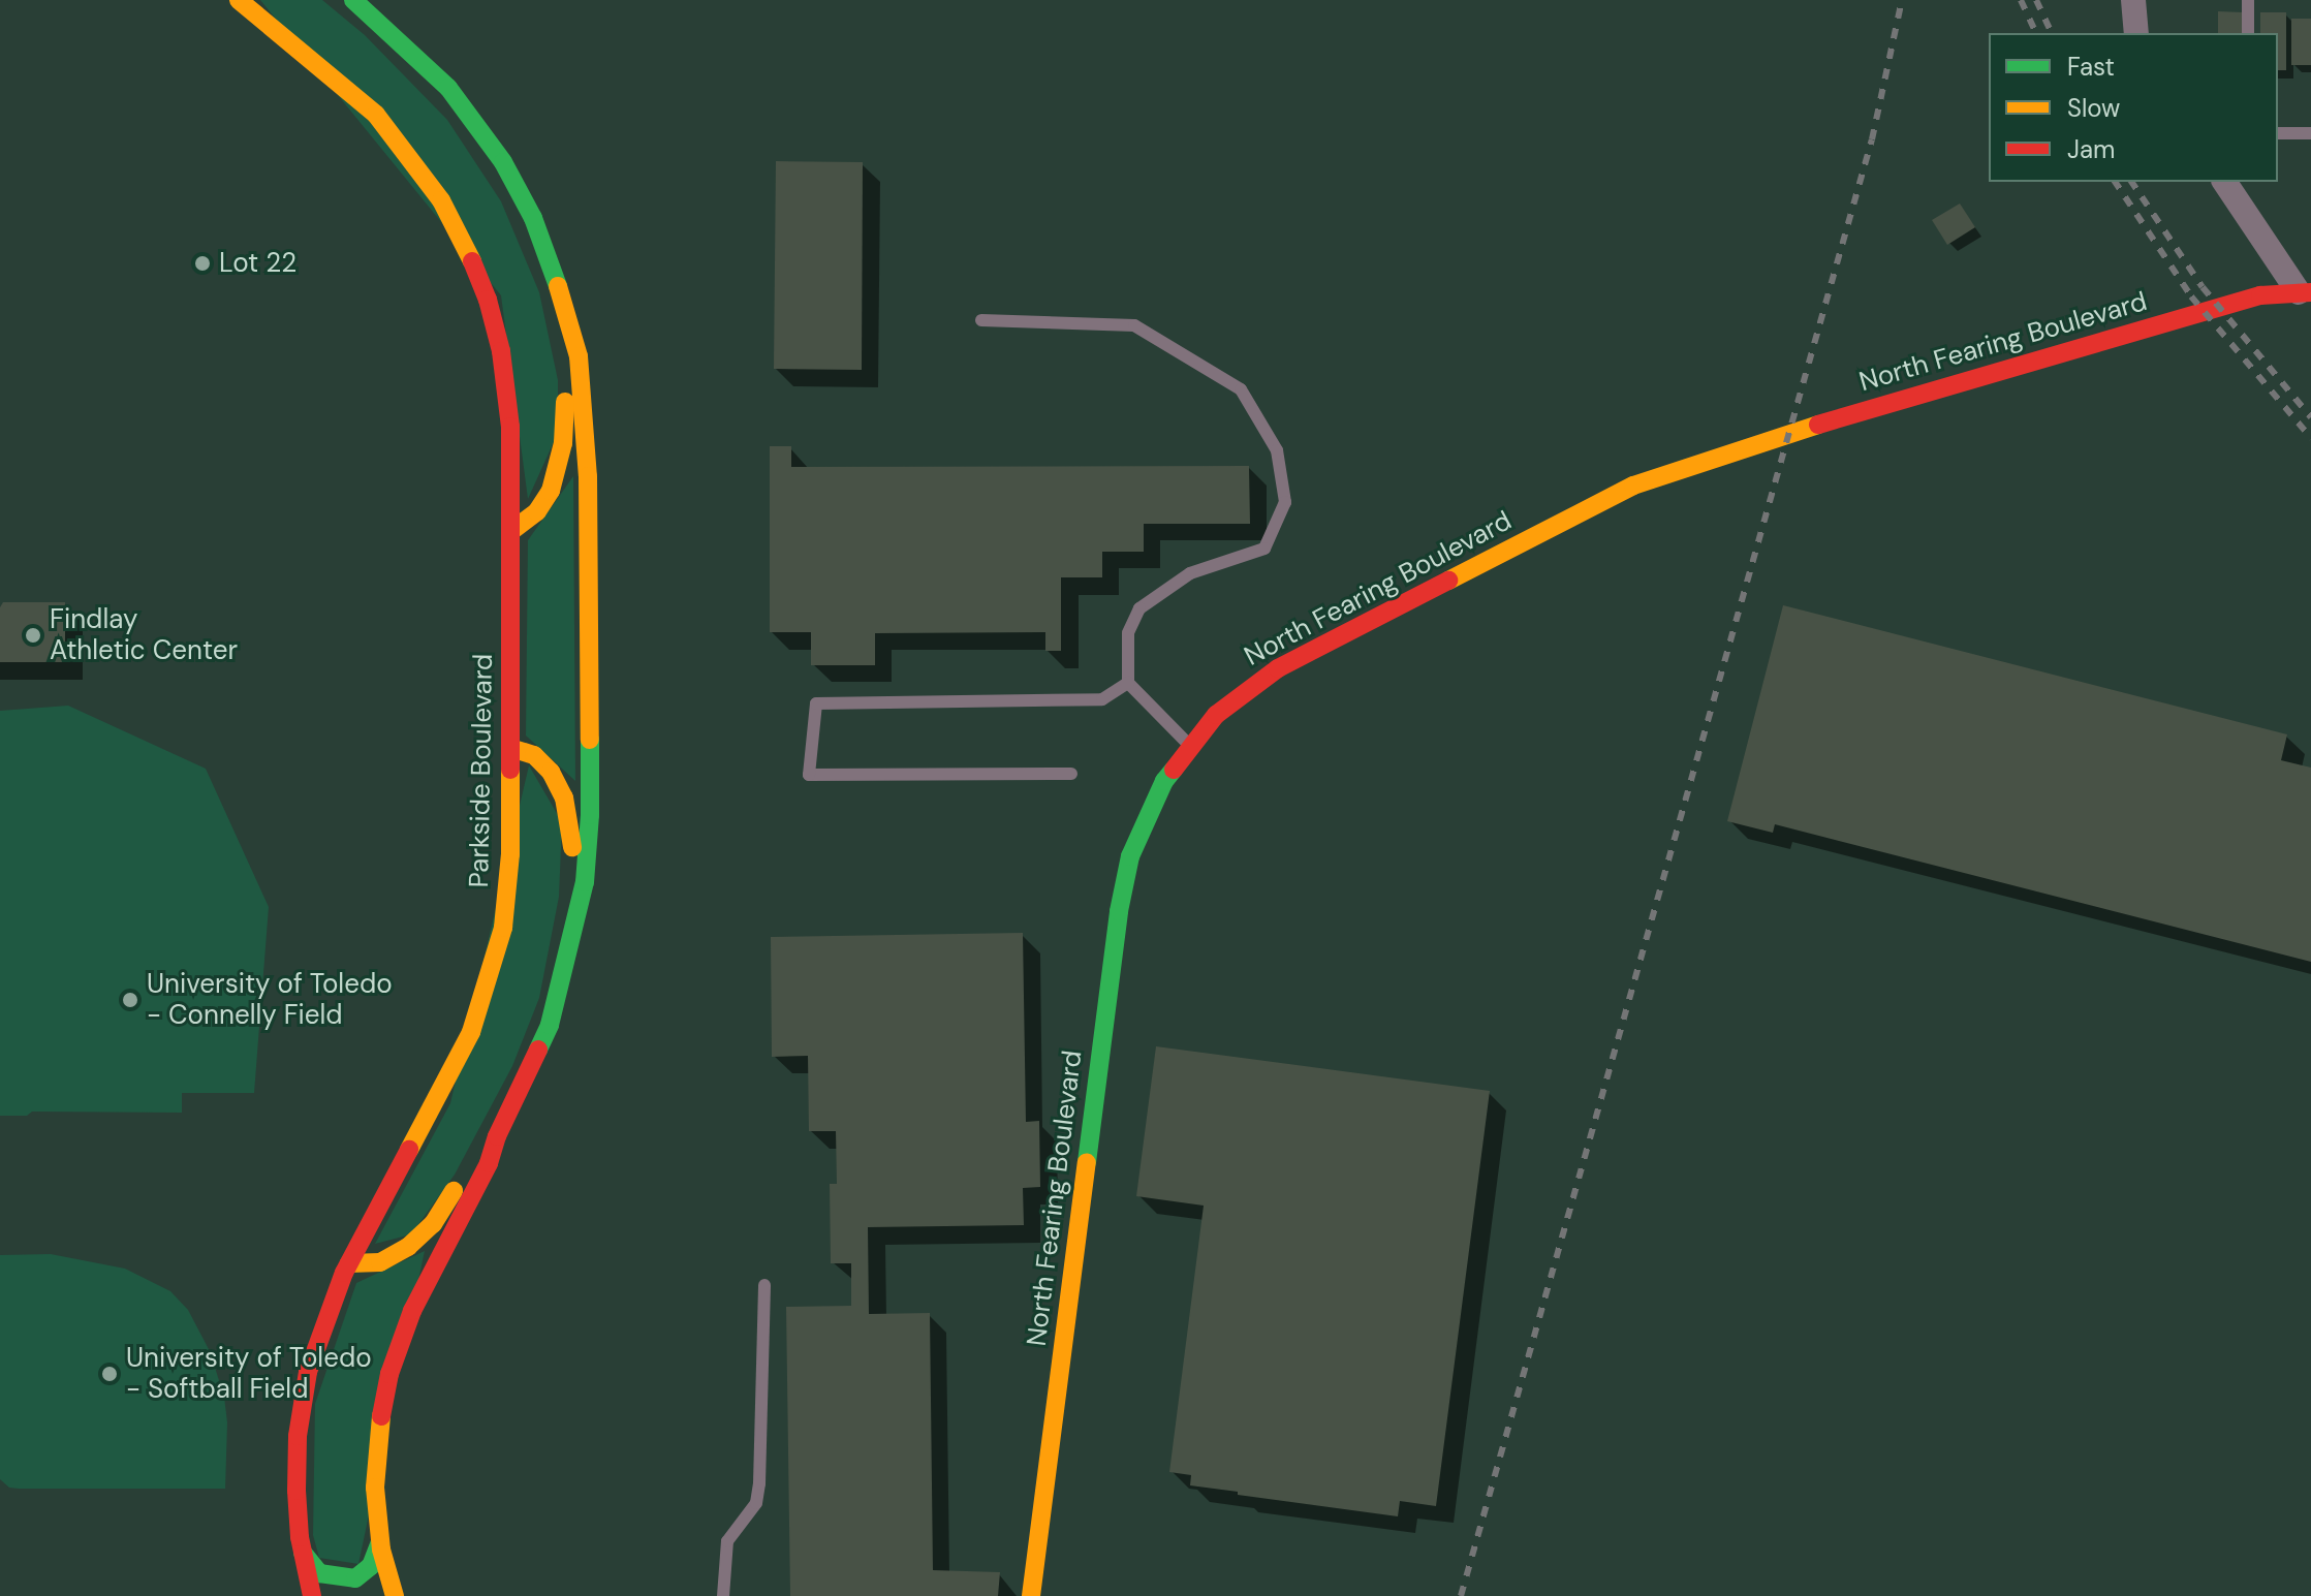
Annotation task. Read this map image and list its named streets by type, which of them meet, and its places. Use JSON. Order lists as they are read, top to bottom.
{
  "streets": {
    "street": ["North Fearing Boulevard", "Parkside Boulevard"]
  },
  "places": [
    "Lot 22",
    "Findlay Athletic Center",
    "University of Toledo - Connelly Field",
    "University of Toledo - Softball Field"
  ],
  "legend": ["Fast", "Slow", "Jam"]
}
